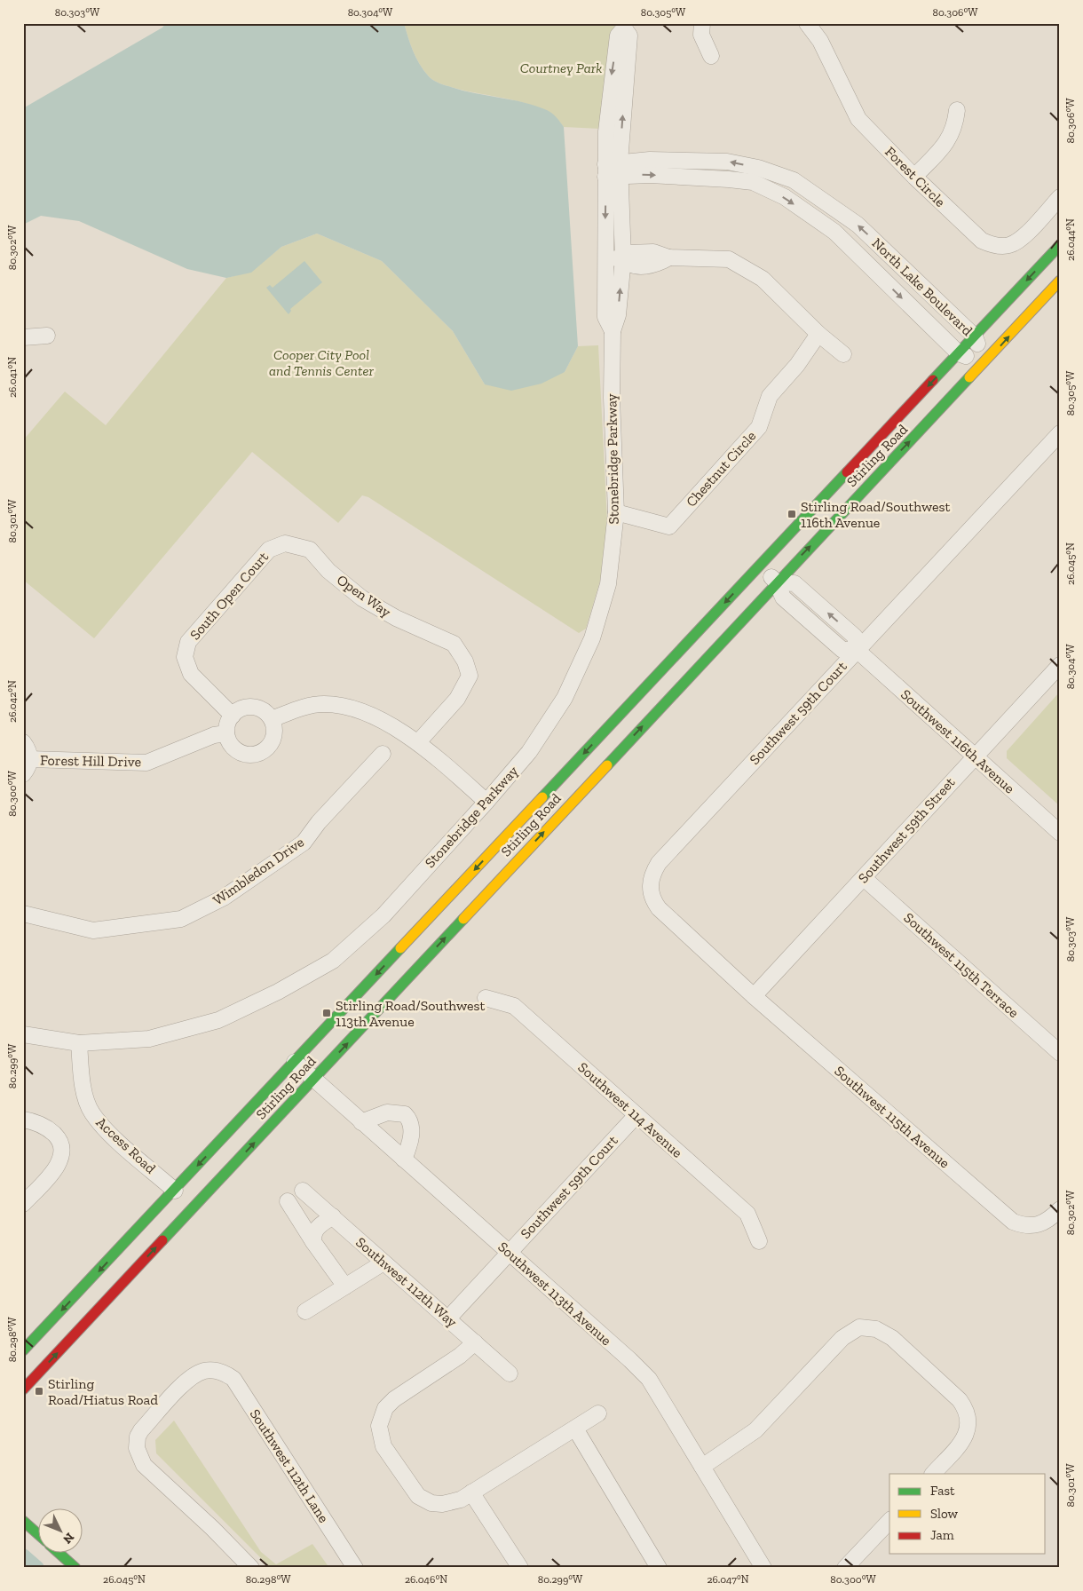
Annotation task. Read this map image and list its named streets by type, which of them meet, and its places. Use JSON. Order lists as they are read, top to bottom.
{
  "streets": {
    "main road": ["Stirling Road"],
    "street": [
      "Forest Circle",
      "North Lake Boulevard",
      "Stonebridge Parkway",
      "Chestnut Circle",
      "South Open Court",
      "Open Way",
      "Southwest 59th Court",
      "Southwest 116th Avenue",
      "Forest Hill Drive",
      "Southwest 59th Street",
      "Wimbledon Drive",
      "Southwest 115th Terrace",
      "Southwest 114 Avenue",
      "Southwest 115th Avenue",
      "Access Road",
      "Southwest 112th Way",
      "Southwest 113th Avenue",
      "Southwest 112th Lane"
    ]
  },
  "crossings": [
    ["North Lake Boulevard", "Stirling Road"],
    ["North Lake Boulevard", "Stonebridge Parkway"],
    ["Stirling Road", "Southwest 116th Avenue"],
    ["Stirling Road", "Access Road"],
    ["Stirling Road", "Southwest 113th Avenue"],
    ["Stonebridge Parkway", "Chestnut Circle"],
    ["Stonebridge Parkway", "Access Road"],
    ["South Open Court", "Open Way"],
    ["South Open Court", "Forest Hill Drive"],
    ["Southwest 59th Court", "Southwest 116th Avenue"],
    ["Southwest 59th Court", "Southwest 59th Street"],
    ["Southwest 59th Court", "Southwest 114 Avenue"],
    ["Southwest 59th Court", "Southwest 115th Avenue"],
    ["Southwest 59th Court", "Southwest 112th Way"],
    ["Southwest 59th Court", "Southwest 113th Avenue"],
    ["Southwest 116th Avenue", "Southwest 59th Street"],
    ["Southwest 59th Street", "Southwest 115th Terrace"],
    ["Southwest 59th Street", "Southwest 115th Avenue"]
  ],
  "parks": ["Courtney Park", "Cooper City Pool and Tennis Center"],
  "places": {
    "transit": ["Stirling Road/Southwest 116th Avenue", "Stirling Road/Southwest 113th Avenue", "Stirling Road/Hiatus Road"]
  },
  "legend": ["Fast", "Slow", "Jam"],
  "north": "bottom right",
  "coordinates": [
    "80.303°W",
    "80.304°W",
    "80.305°W",
    "80.306°W",
    "26.044°N",
    "80.302°W",
    "26.041°N",
    "80.301°W",
    "26.045°N",
    "26.042°N",
    "80.300°W",
    "80.299°W",
    "80.298°W",
    "26.046°N",
    "26.047°N"
  ]
}
